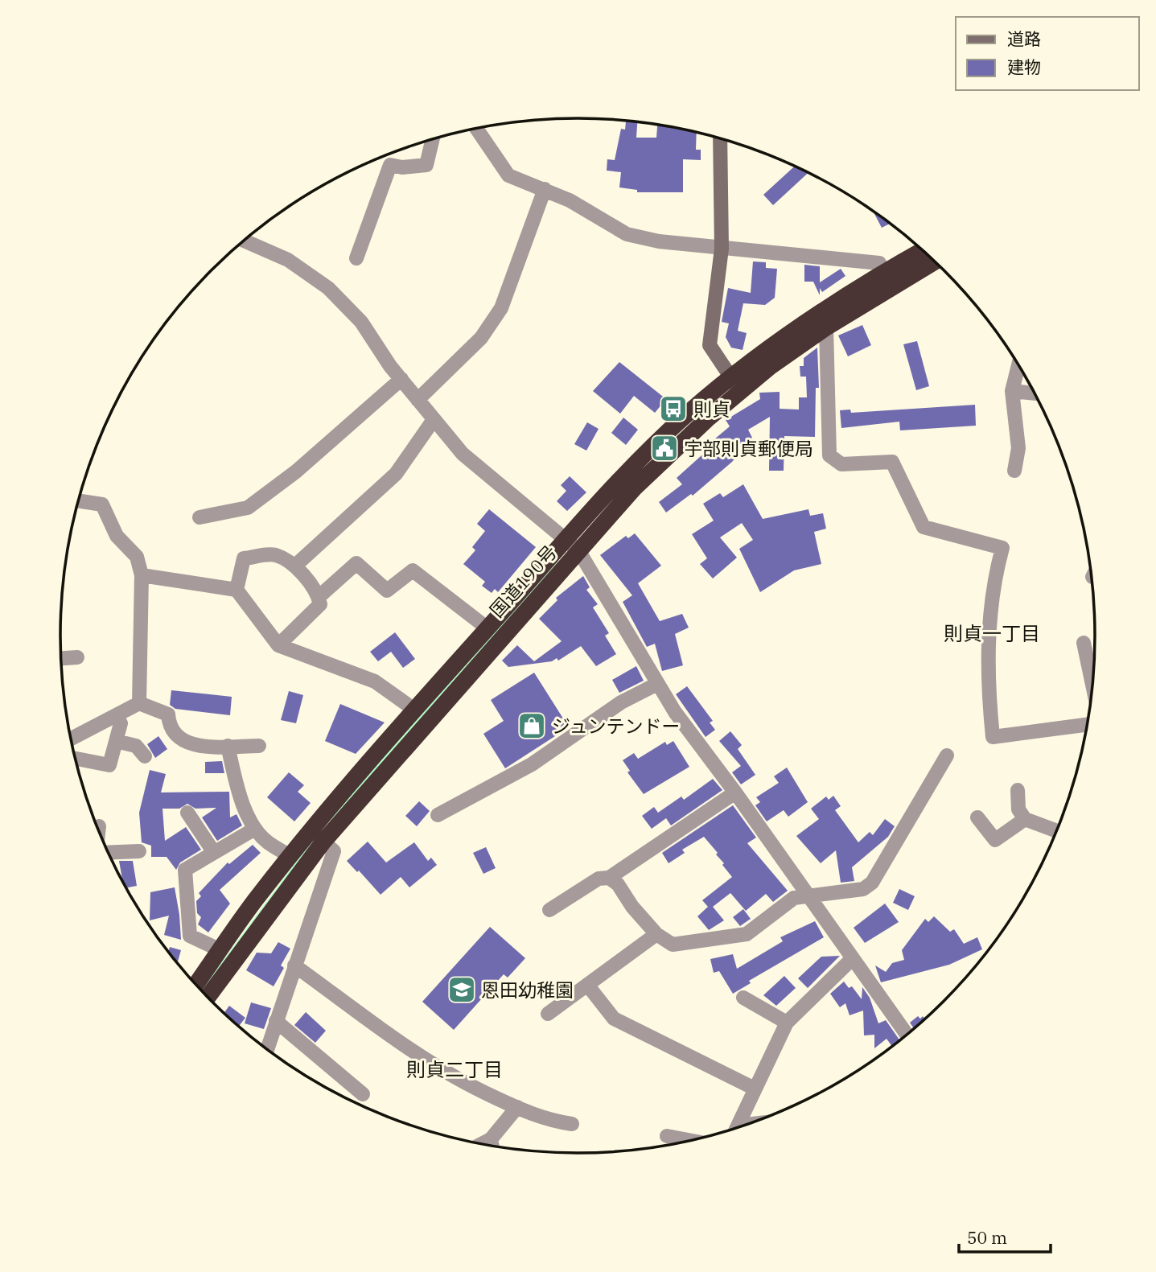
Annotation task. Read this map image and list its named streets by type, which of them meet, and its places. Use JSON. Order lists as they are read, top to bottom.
{
  "streets": {
    "highway": ["国道190号"]
  },
  "districts": ["則貞一丁目", "則貞二丁目"],
  "places": {
    "bus stop": ["則貞"],
    "public building": ["宇部則貞郵便局"],
    "shop": ["ジュンテンドー"],
    "school or university": ["恩田幼稚園"]
  },
  "legend": ["道路", "建物"],
  "scale_bar": "50 m"
}
